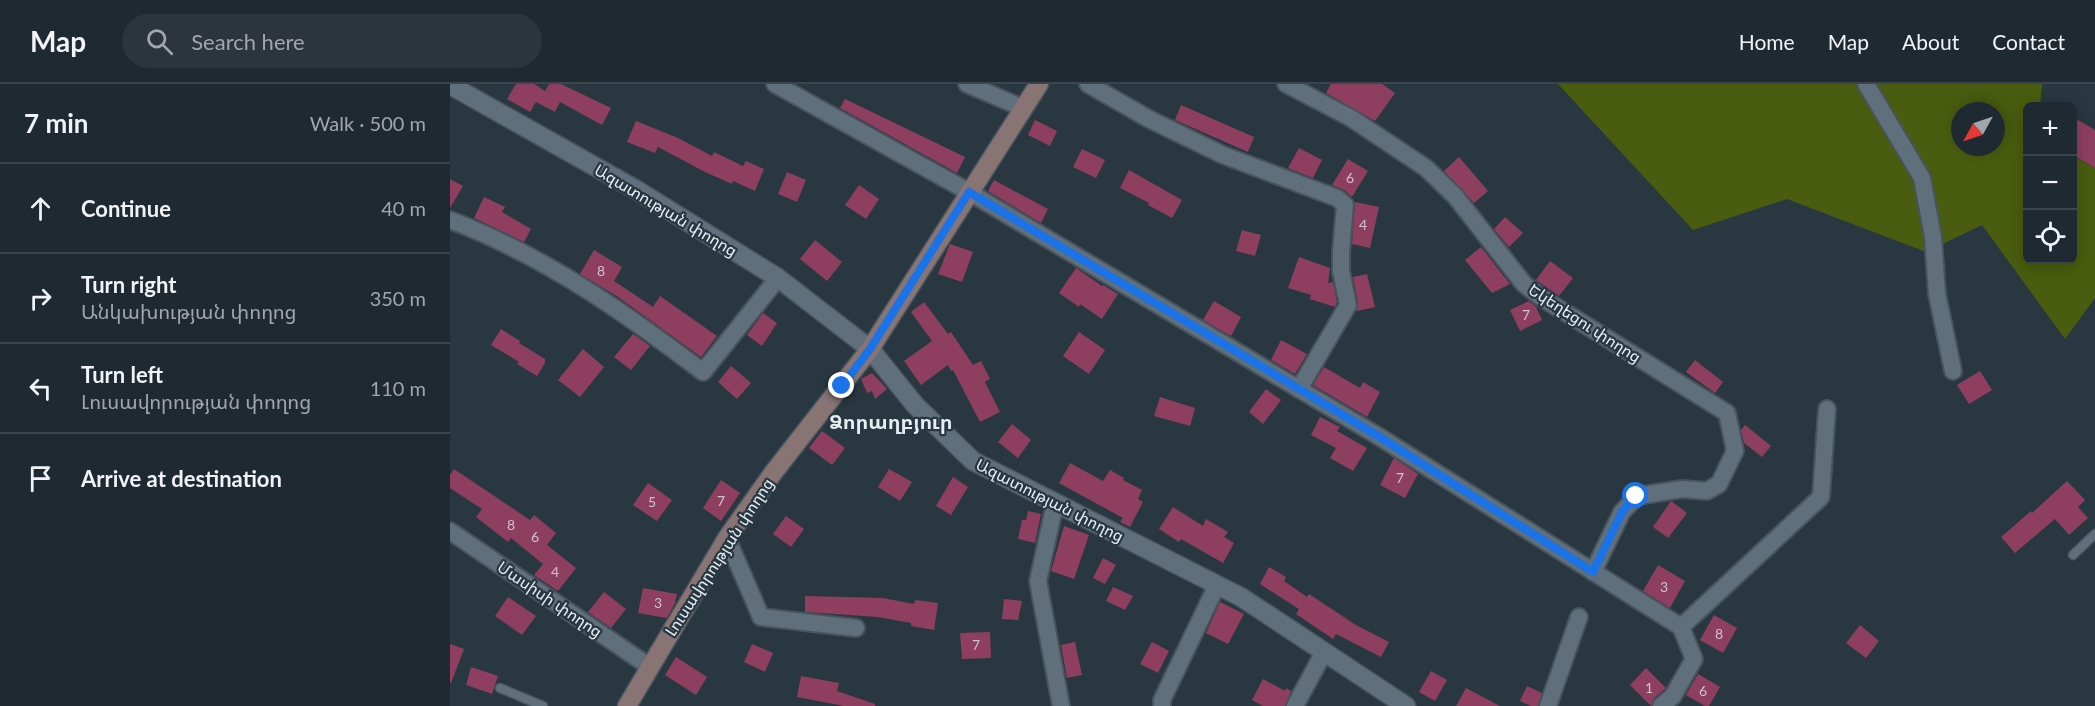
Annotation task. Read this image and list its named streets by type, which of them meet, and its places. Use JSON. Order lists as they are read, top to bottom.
{
  "streets": {
    "main road": ["Լուսավորության փողոց"],
    "street": ["Ազատության փողոց", "Եկեղեցու փողոց", "Մասիսի փողոց"]
  },
  "crossings": [
    ["Ազատության փողոց", "Լուսավորության փողոց"],
    ["Լուսավորության փողոց", "Մասիսի փողոց"]
  ],
  "districts": ["Ձորաղբյուր"],
  "house_numbers": [
    "6",
    "4",
    "8",
    "7",
    "7",
    "7",
    "5",
    "8",
    "6",
    "4",
    "3",
    "3",
    "8",
    "7",
    "1",
    "6"
  ],
  "north": "bottom left",
  "page": {
    "header": "Map",
    "search": "Search here",
    "nav": [
      "Home",
      "Map",
      "About",
      "Contact"
    ],
    "heading": ["7 min", "Walk · 500 m"],
    "map_buttons": ["+", "−"],
    "list": [
      ["Continue", "40 m"],
      ["Turn right", "Անկախության փողոց", "350 m"],
      ["Turn left", "Լուսավորության փողոց", "110 m"],
      "Arrive at destination"
    ]
  }
}
